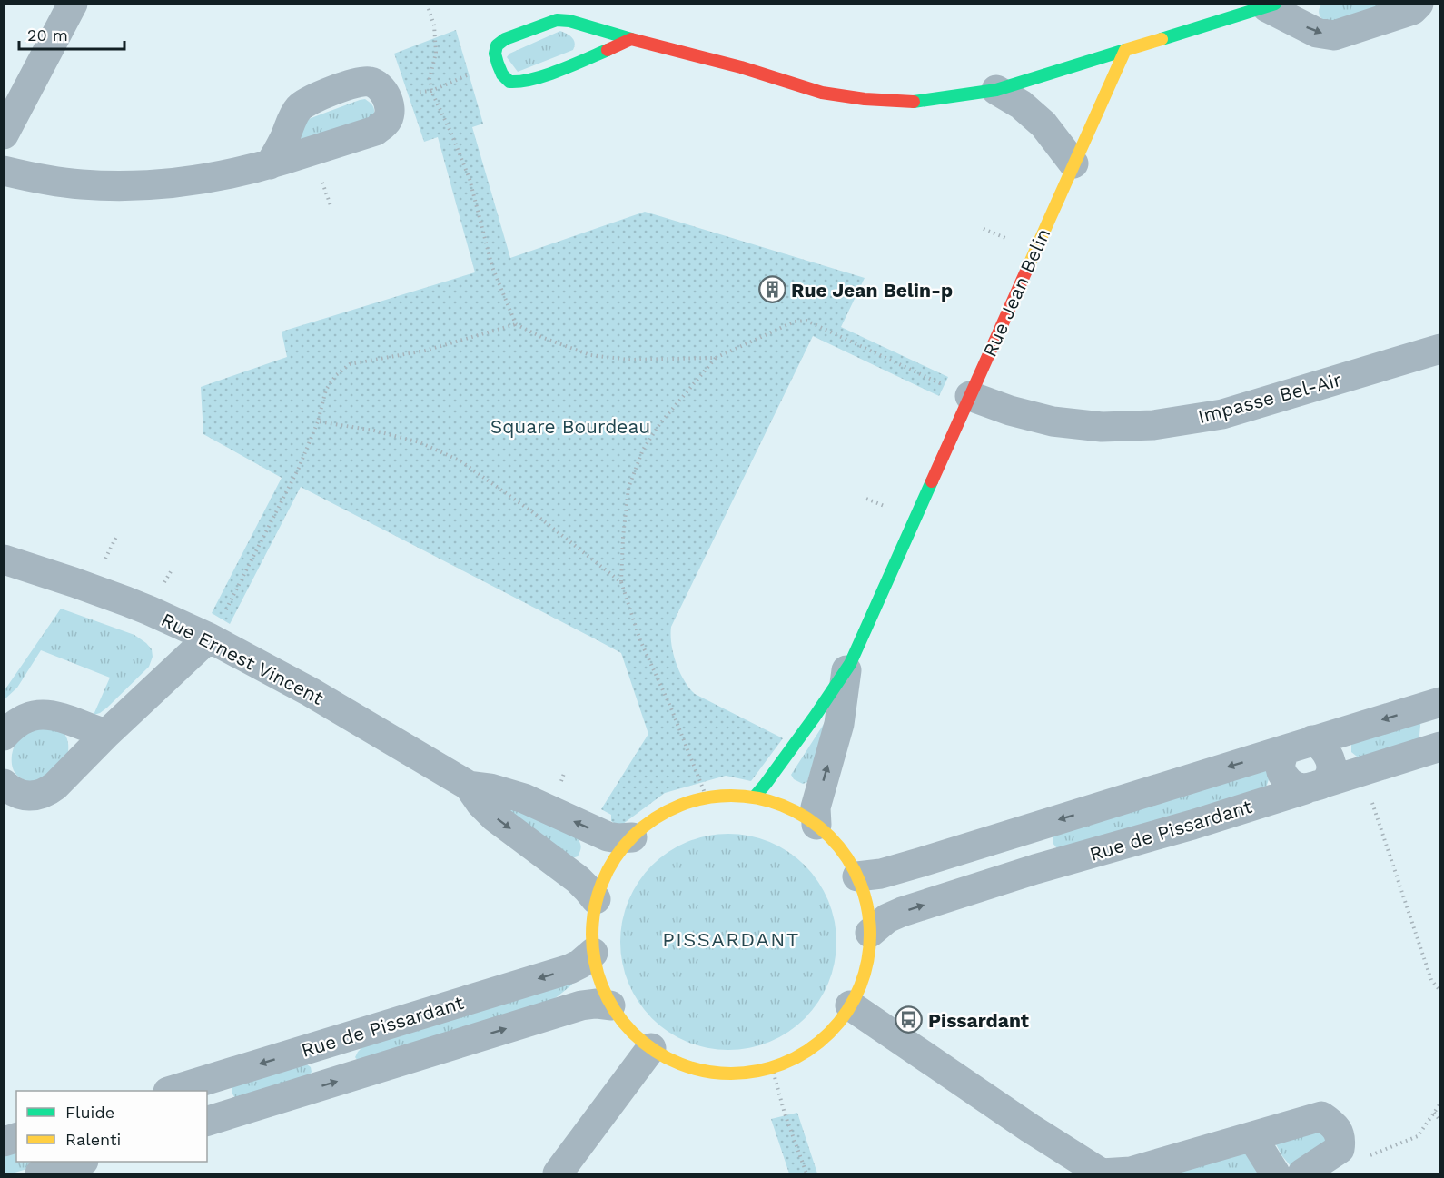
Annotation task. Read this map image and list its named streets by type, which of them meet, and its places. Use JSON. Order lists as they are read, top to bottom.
{
  "streets": {
    "street": [
      "Rue Jean Belin",
      "Impasse Bel-Air",
      "Rue Ernest Vincent",
      "Rue de Pissardant"
    ]
  },
  "crossings": [
    ["Rue Jean Belin", "Impasse Bel-Air"]
  ],
  "districts": ["PISSARDANT"],
  "parks": ["Square Bourdeau"],
  "places": {
    "building": ["Rue Jean Belin-p"],
    "bus stop": ["Pissardant"]
  },
  "legend": ["Fluide", "Ralenti"],
  "scale_bar": "20 m"
}
